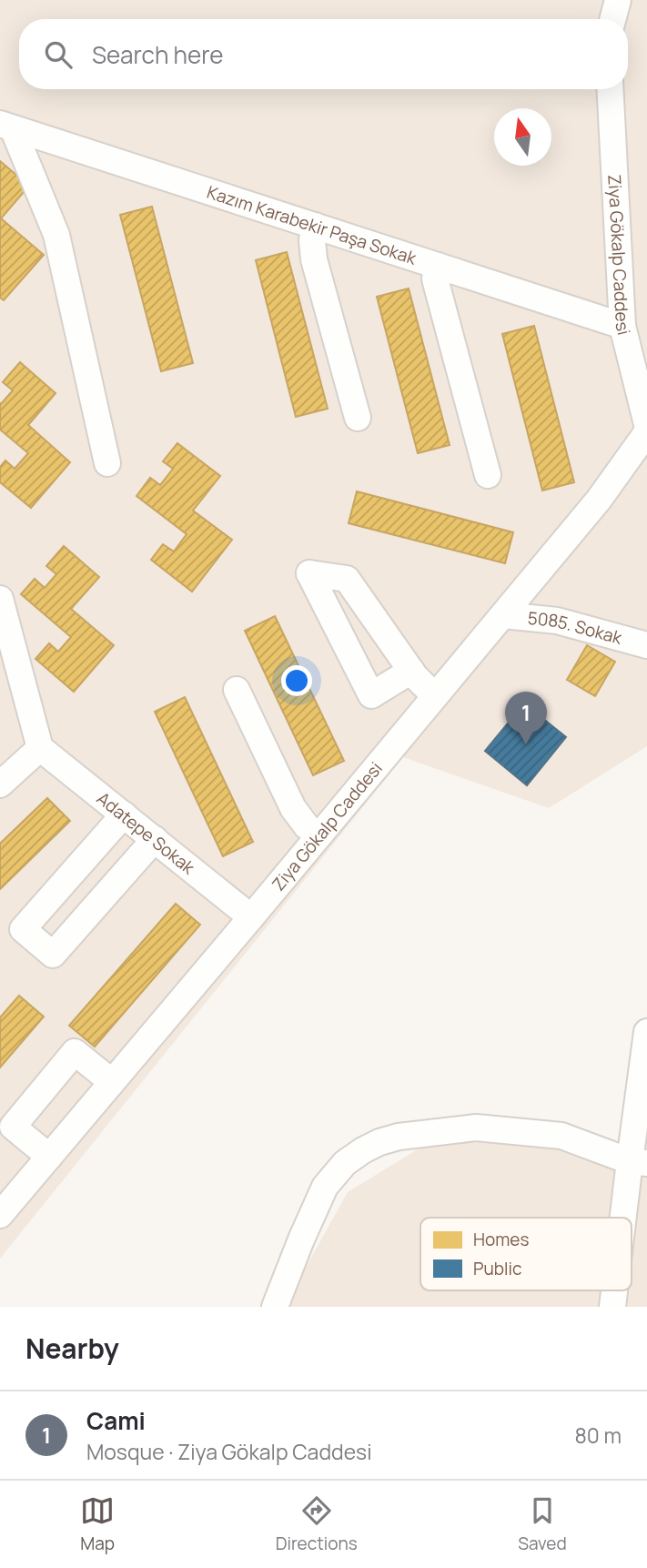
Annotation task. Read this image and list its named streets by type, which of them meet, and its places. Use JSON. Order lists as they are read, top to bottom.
{
  "streets": {
    "street": [
      "Kazım Karabekir Paşa Sokak",
      "Ziya Gökalp Caddesi",
      "5085. Sokak",
      "Adatepe Sokak"
    ]
  },
  "crossings": [
    ["Kazım Karabekir Paşa Sokak", "Ziya Gökalp Caddesi"],
    ["Ziya Gökalp Caddesi", "5085. Sokak"],
    ["Ziya Gökalp Caddesi", "Adatepe Sokak"]
  ],
  "legend": ["Homes", "Public"],
  "north": "top",
  "page": {
    "search": "Search here",
    "pins": "1",
    "heading": "Nearby",
    "list": [
      {
        "mark": "1",
        "name": "Cami",
        "note": "Mosque · Ziya Gökalp Caddesi",
        "value": "80 m"
      }
    ],
    "nav": ["Map", "Directions", "Saved"]
  }
}
